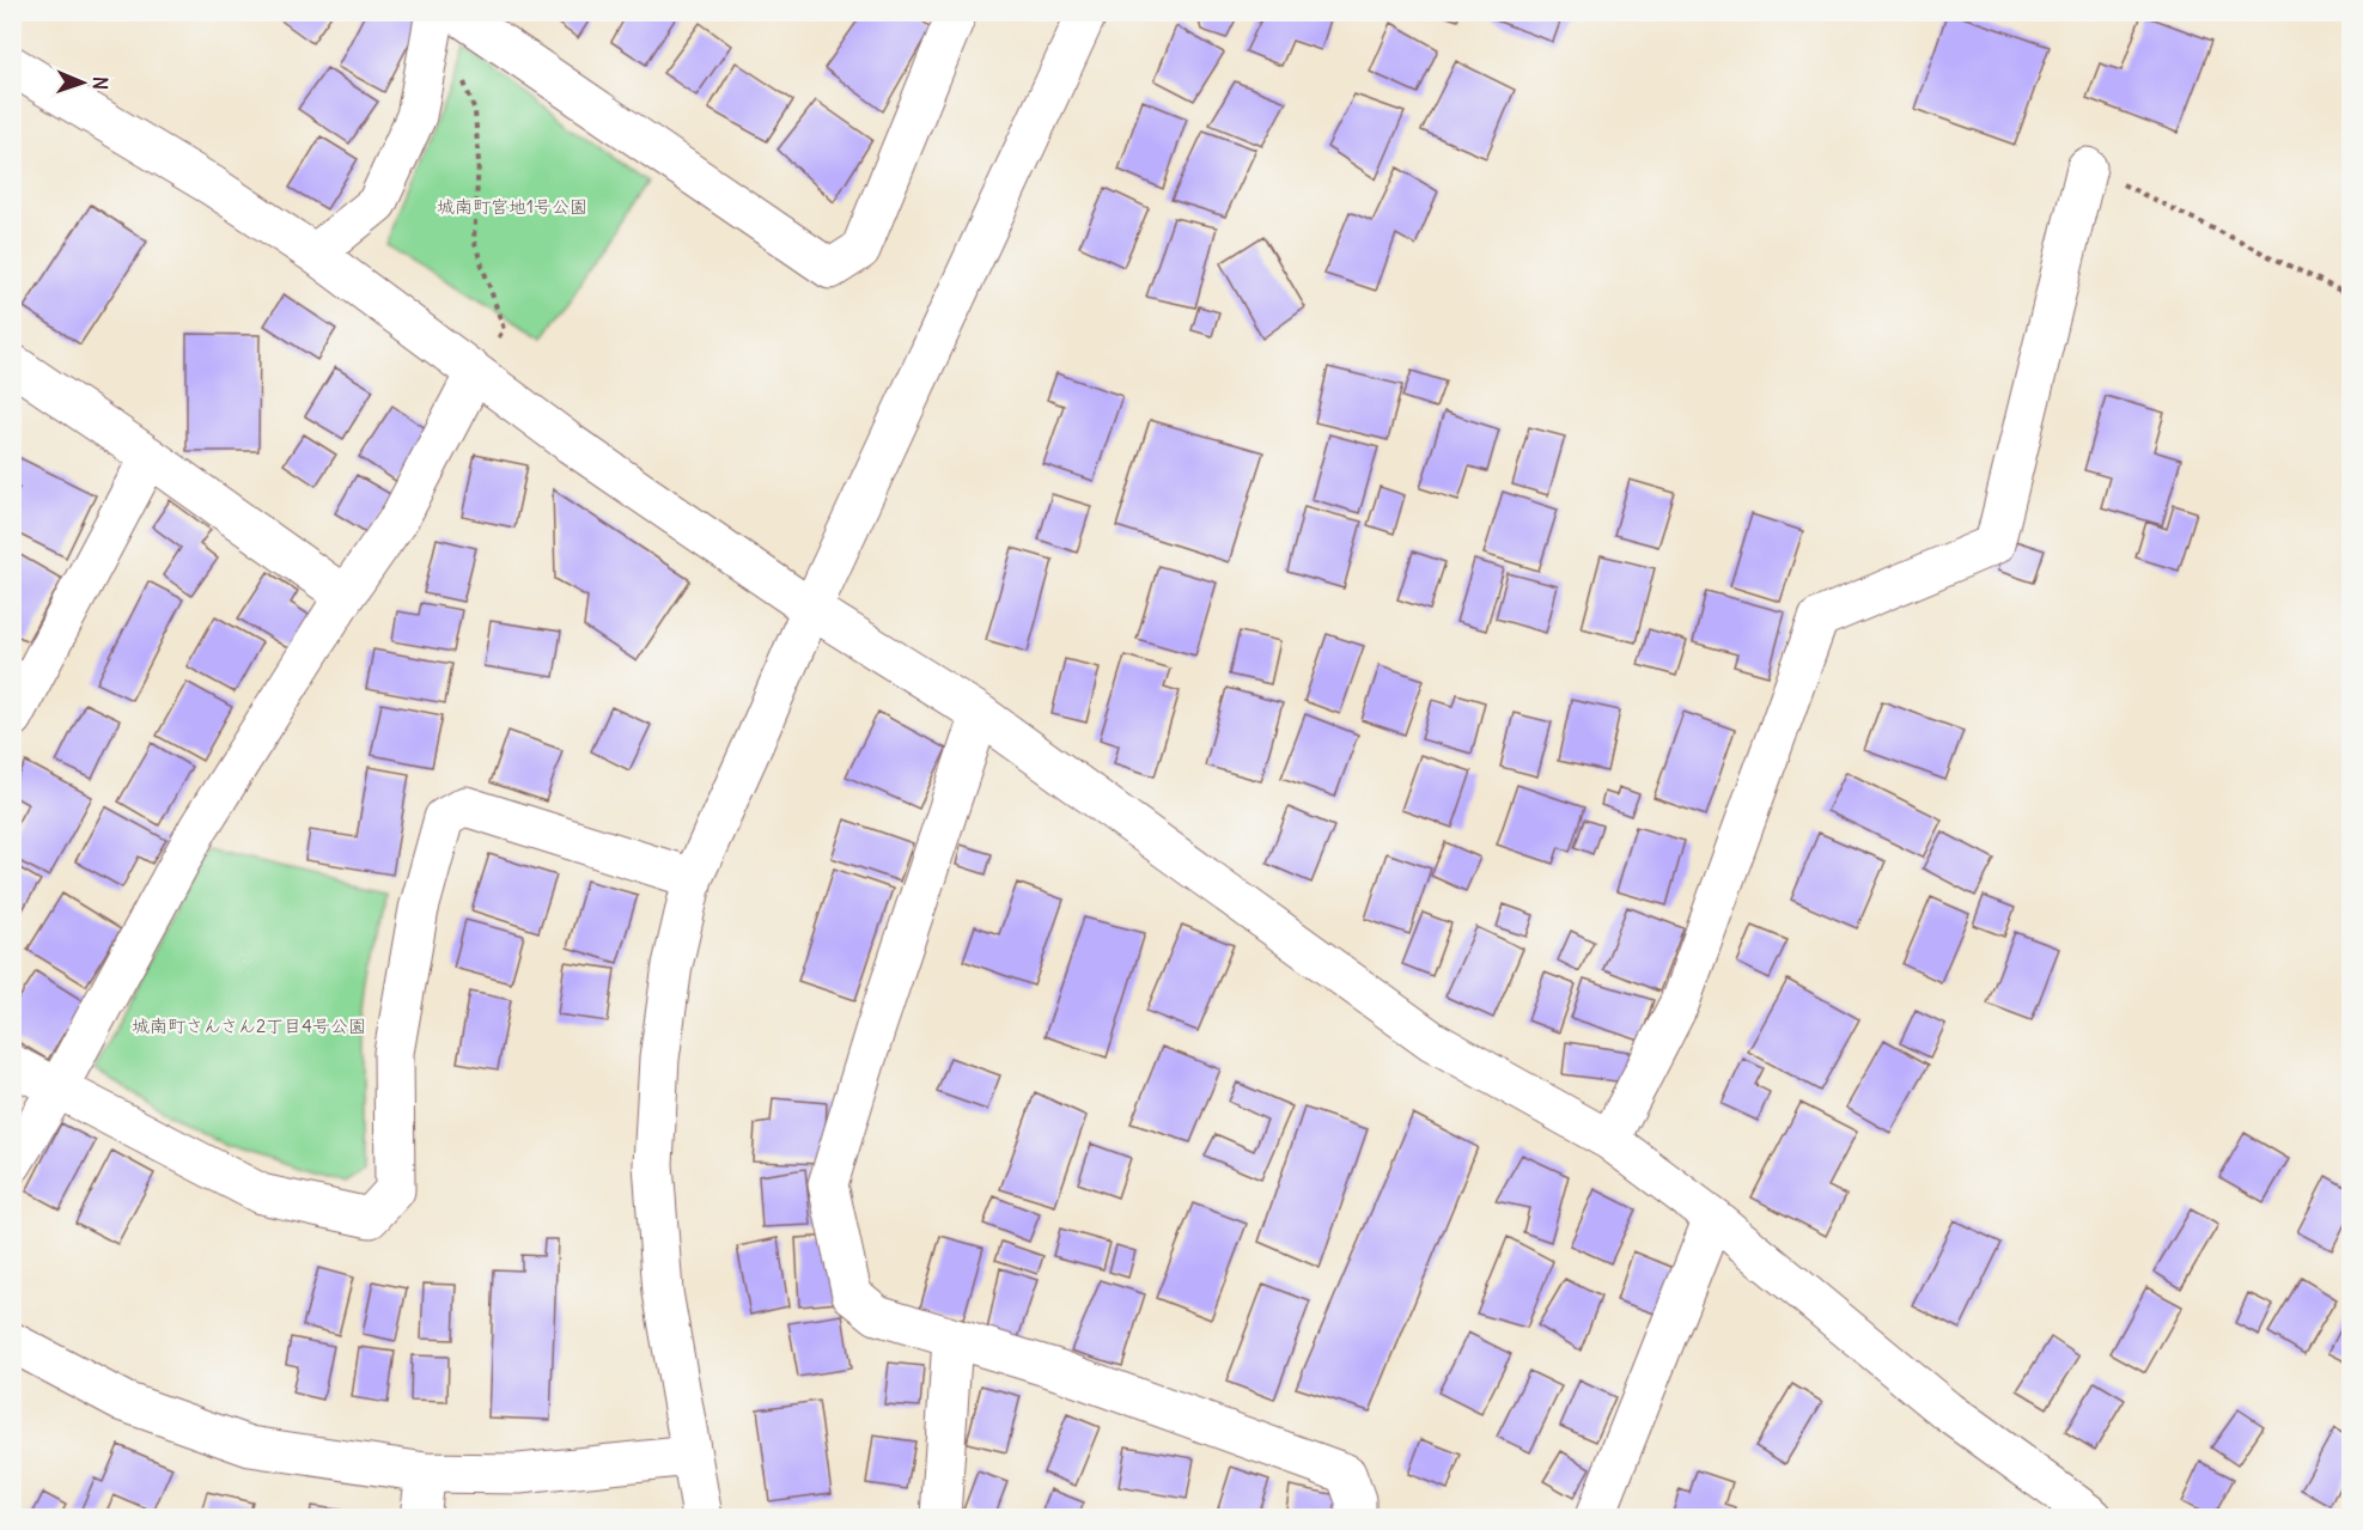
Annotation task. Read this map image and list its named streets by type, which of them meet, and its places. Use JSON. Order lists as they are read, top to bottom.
{
  "parks": ["城南町宮地1号公園", "城南町さんさん2丁目4号公園"],
  "north": "right"
}
